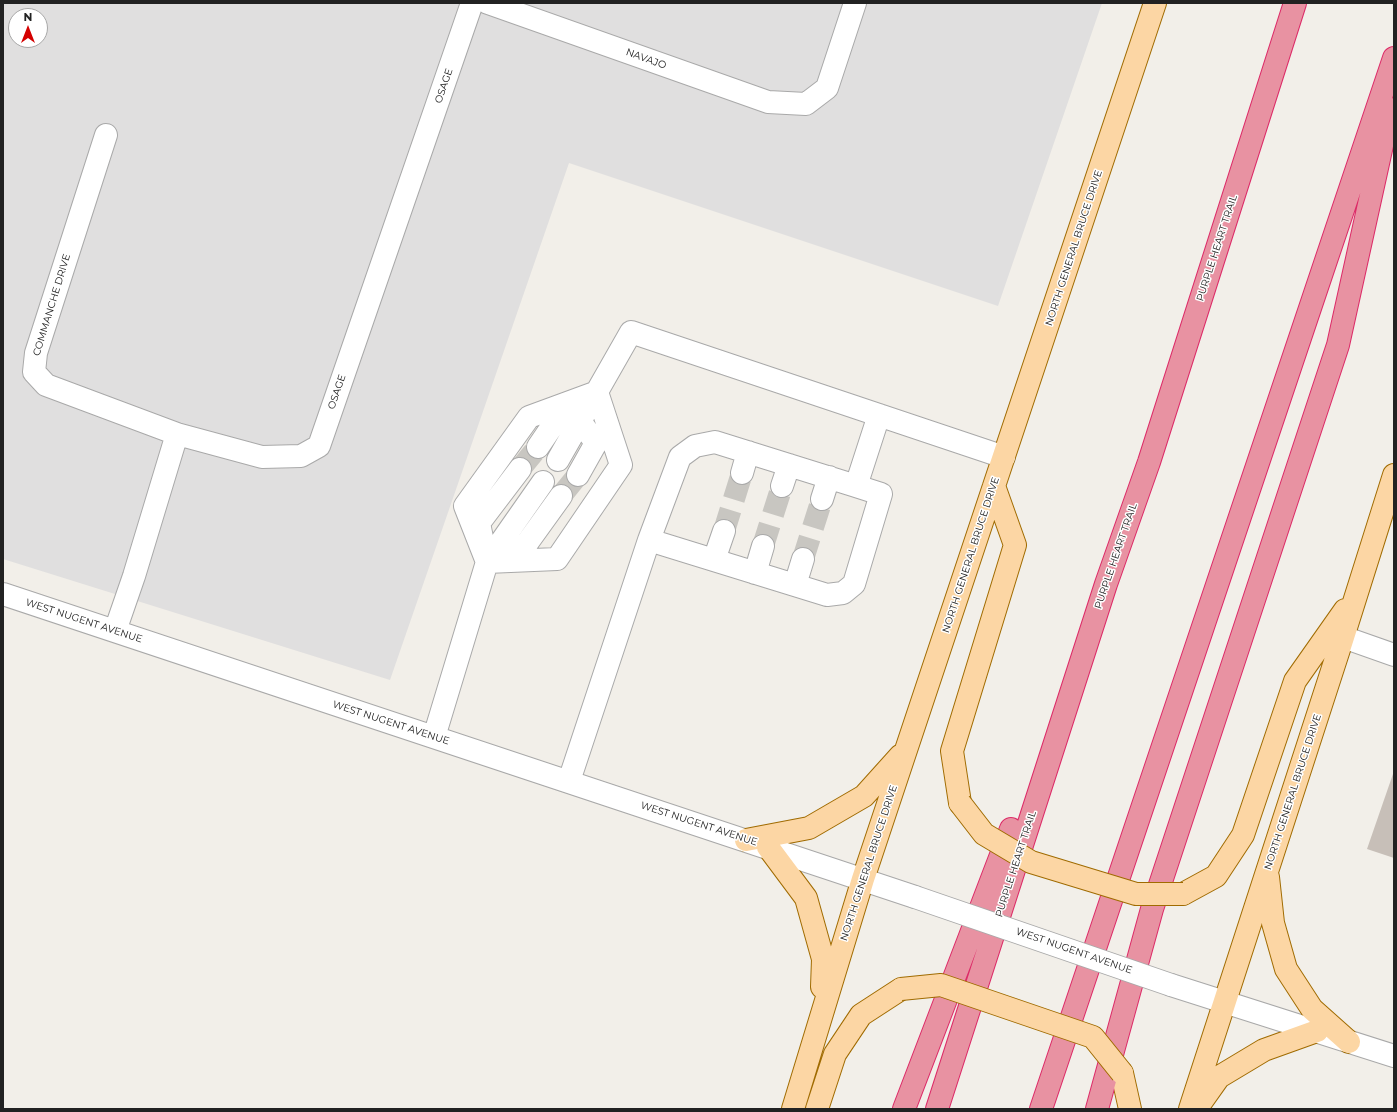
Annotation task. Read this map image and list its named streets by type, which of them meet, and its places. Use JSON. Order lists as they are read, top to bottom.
{
  "streets": {
    "highway": ["PURPLE HEART TRAIL"],
    "main road": ["NORTH GENERAL BRUCE DRIVE"],
    "street": [
      "NAVAJO",
      "OSAGE",
      "COMMANCHE DRIVE",
      "WEST NUGENT AVENUE"
    ]
  },
  "crossings": [
    ["OSAGE", "COMMANCHE DRIVE"],
    ["NORTH GENERAL BRUCE DRIVE", "WEST NUGENT AVENUE"]
  ],
  "north": "top"
}
